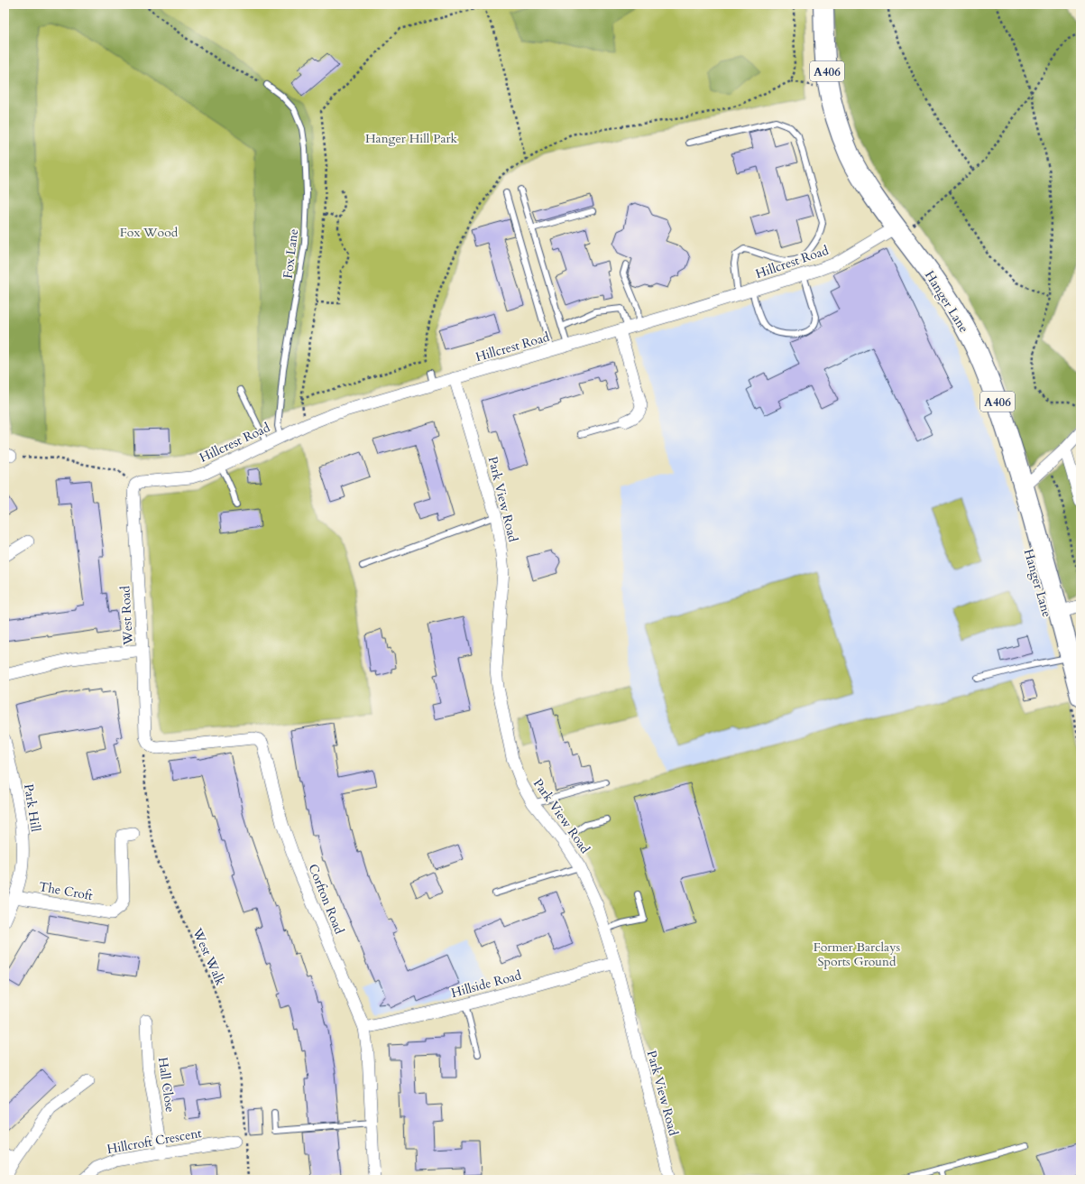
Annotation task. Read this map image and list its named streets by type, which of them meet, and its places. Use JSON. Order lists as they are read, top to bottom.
{
  "streets": {
    "highway": ["A406", "Hanger Lane"],
    "street": [
      "Hillcrest Road",
      "Park View Road",
      "West Road",
      "Park Hill",
      "The Croft",
      "Corfton Road",
      "Hillside Road",
      "Hall Close",
      "Hillcroft Crescent"
    ],
    "lane": ["Fox Lane"],
    "path": ["West Walk"]
  },
  "crossings": [
    ["Fox Lane", "Hillcrest Road"],
    ["Hillcrest Road", "Hanger Lane"],
    ["Hillcrest Road", "Park View Road"],
    ["Hillcrest Road", "West Road"],
    ["Park View Road", "Hillside Road"],
    ["West Road", "Corfton Road"],
    ["West Road", "West Walk"],
    ["Park Hill", "The Croft"],
    ["Corfton Road", "West Walk"],
    ["Corfton Road", "Hillside Road"],
    ["Hall Close", "Hillcroft Crescent"]
  ],
  "parks": ["Hanger Hill Park", "Fox Wood", "Former Barclays Sports Ground"]
}
